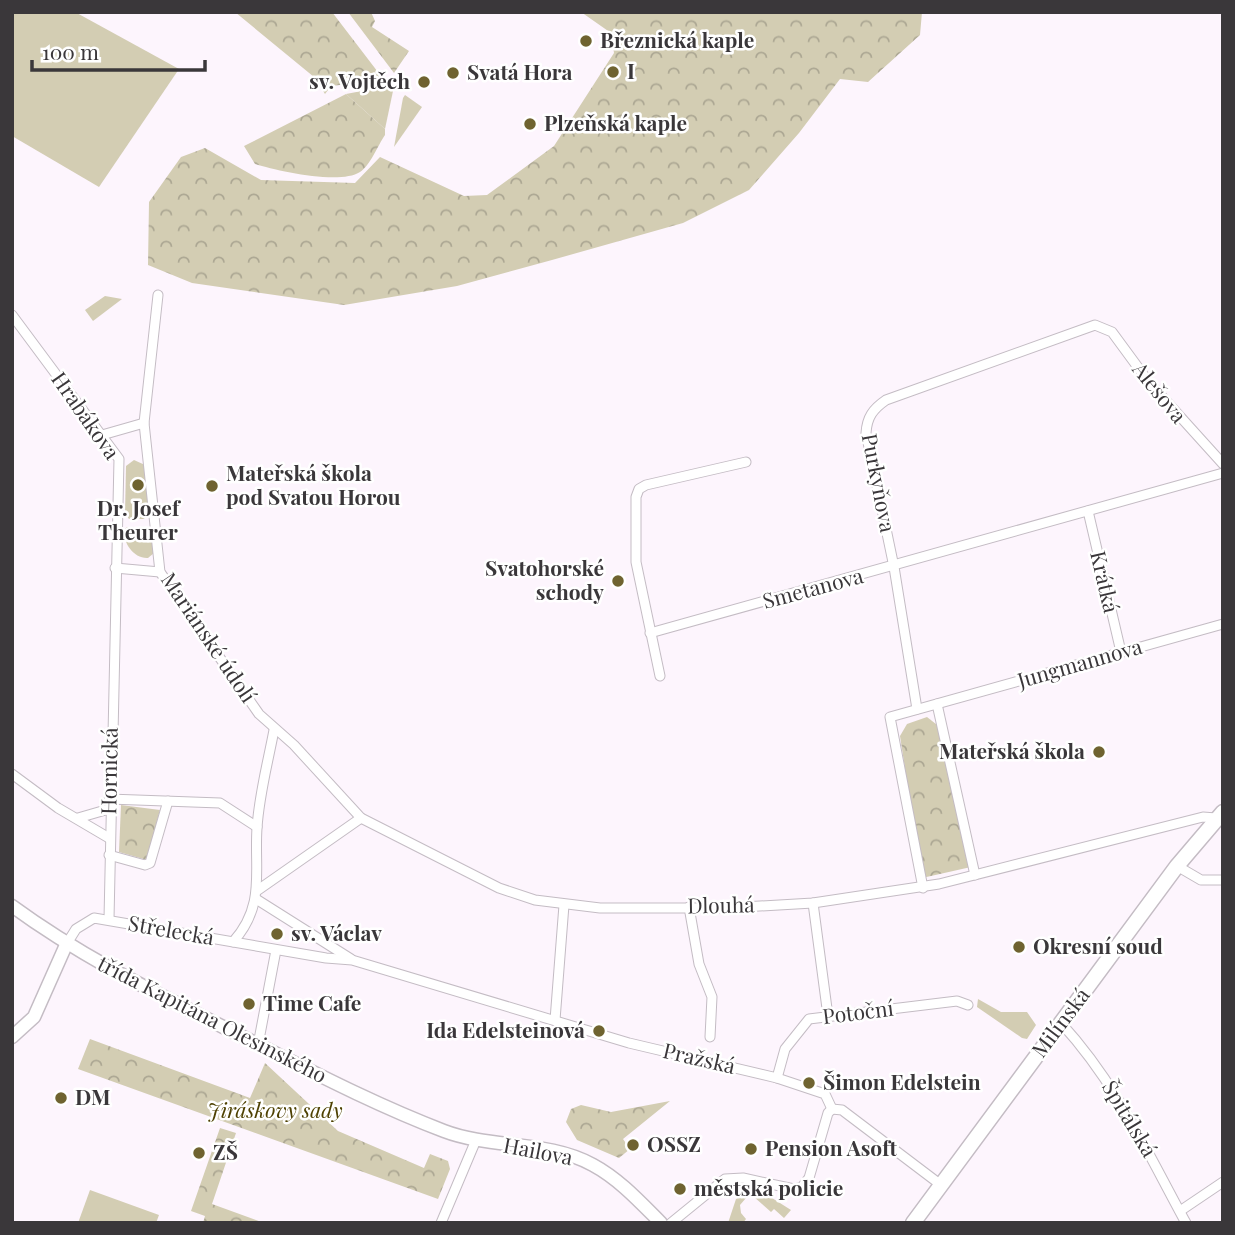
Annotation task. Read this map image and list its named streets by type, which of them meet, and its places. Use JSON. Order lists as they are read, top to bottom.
{
  "streets": {
    "main road": ["třída Kapitána Olesinského", "Milínská", "Hailova"],
    "street": [
      "Alešova",
      "Hrabákova",
      "Purkyňova",
      "Krátká",
      "Smetanova",
      "Mariánské údolí",
      "Jungmannova",
      "Hornická",
      "Dlouhá",
      "Střelecká",
      "Potoční",
      "Pražská",
      "Špitálská"
    ]
  },
  "crossings": [
    ["Alešova", "Purkyňova"],
    ["Hrabákova", "Hornická"],
    ["Purkyňova", "Smetanova"],
    ["Purkyňova", "Jungmannova"],
    ["Krátká", "Smetanova"],
    ["Krátká", "Jungmannova"],
    ["Mariánské údolí", "Dlouhá"],
    ["Jungmannova", "Dlouhá"],
    ["Hornická", "Střelecká"],
    ["Dlouhá", "Milínská"],
    ["Střelecká", "Pražská"],
    ["Potoční", "Pražská"],
    ["třída Kapitána Olesinského", "Hailova"],
    ["Milínská", "Pražská"],
    ["Milínská", "Špitálská"]
  ],
  "parks": ["Jiráskovy sady"],
  "places": [
    "Březnická kaple",
    "I",
    "Svatá Hora",
    "sv. Vojtěch",
    "Plzeňská kaple",
    "Dr. Josef Theurer",
    "Mateřská škola pod Svatou Horou",
    "Svatohorské schody",
    "Mateřská škola",
    "sv. Václav",
    "Okresní soud",
    "Time Cafe",
    "Ida Edelsteinová",
    "Šimon Edelstein",
    "DM",
    "OSSZ",
    "Pension Asoft",
    "ZŠ",
    "městská policie"
  ],
  "scale_bar": "100 m"
}
